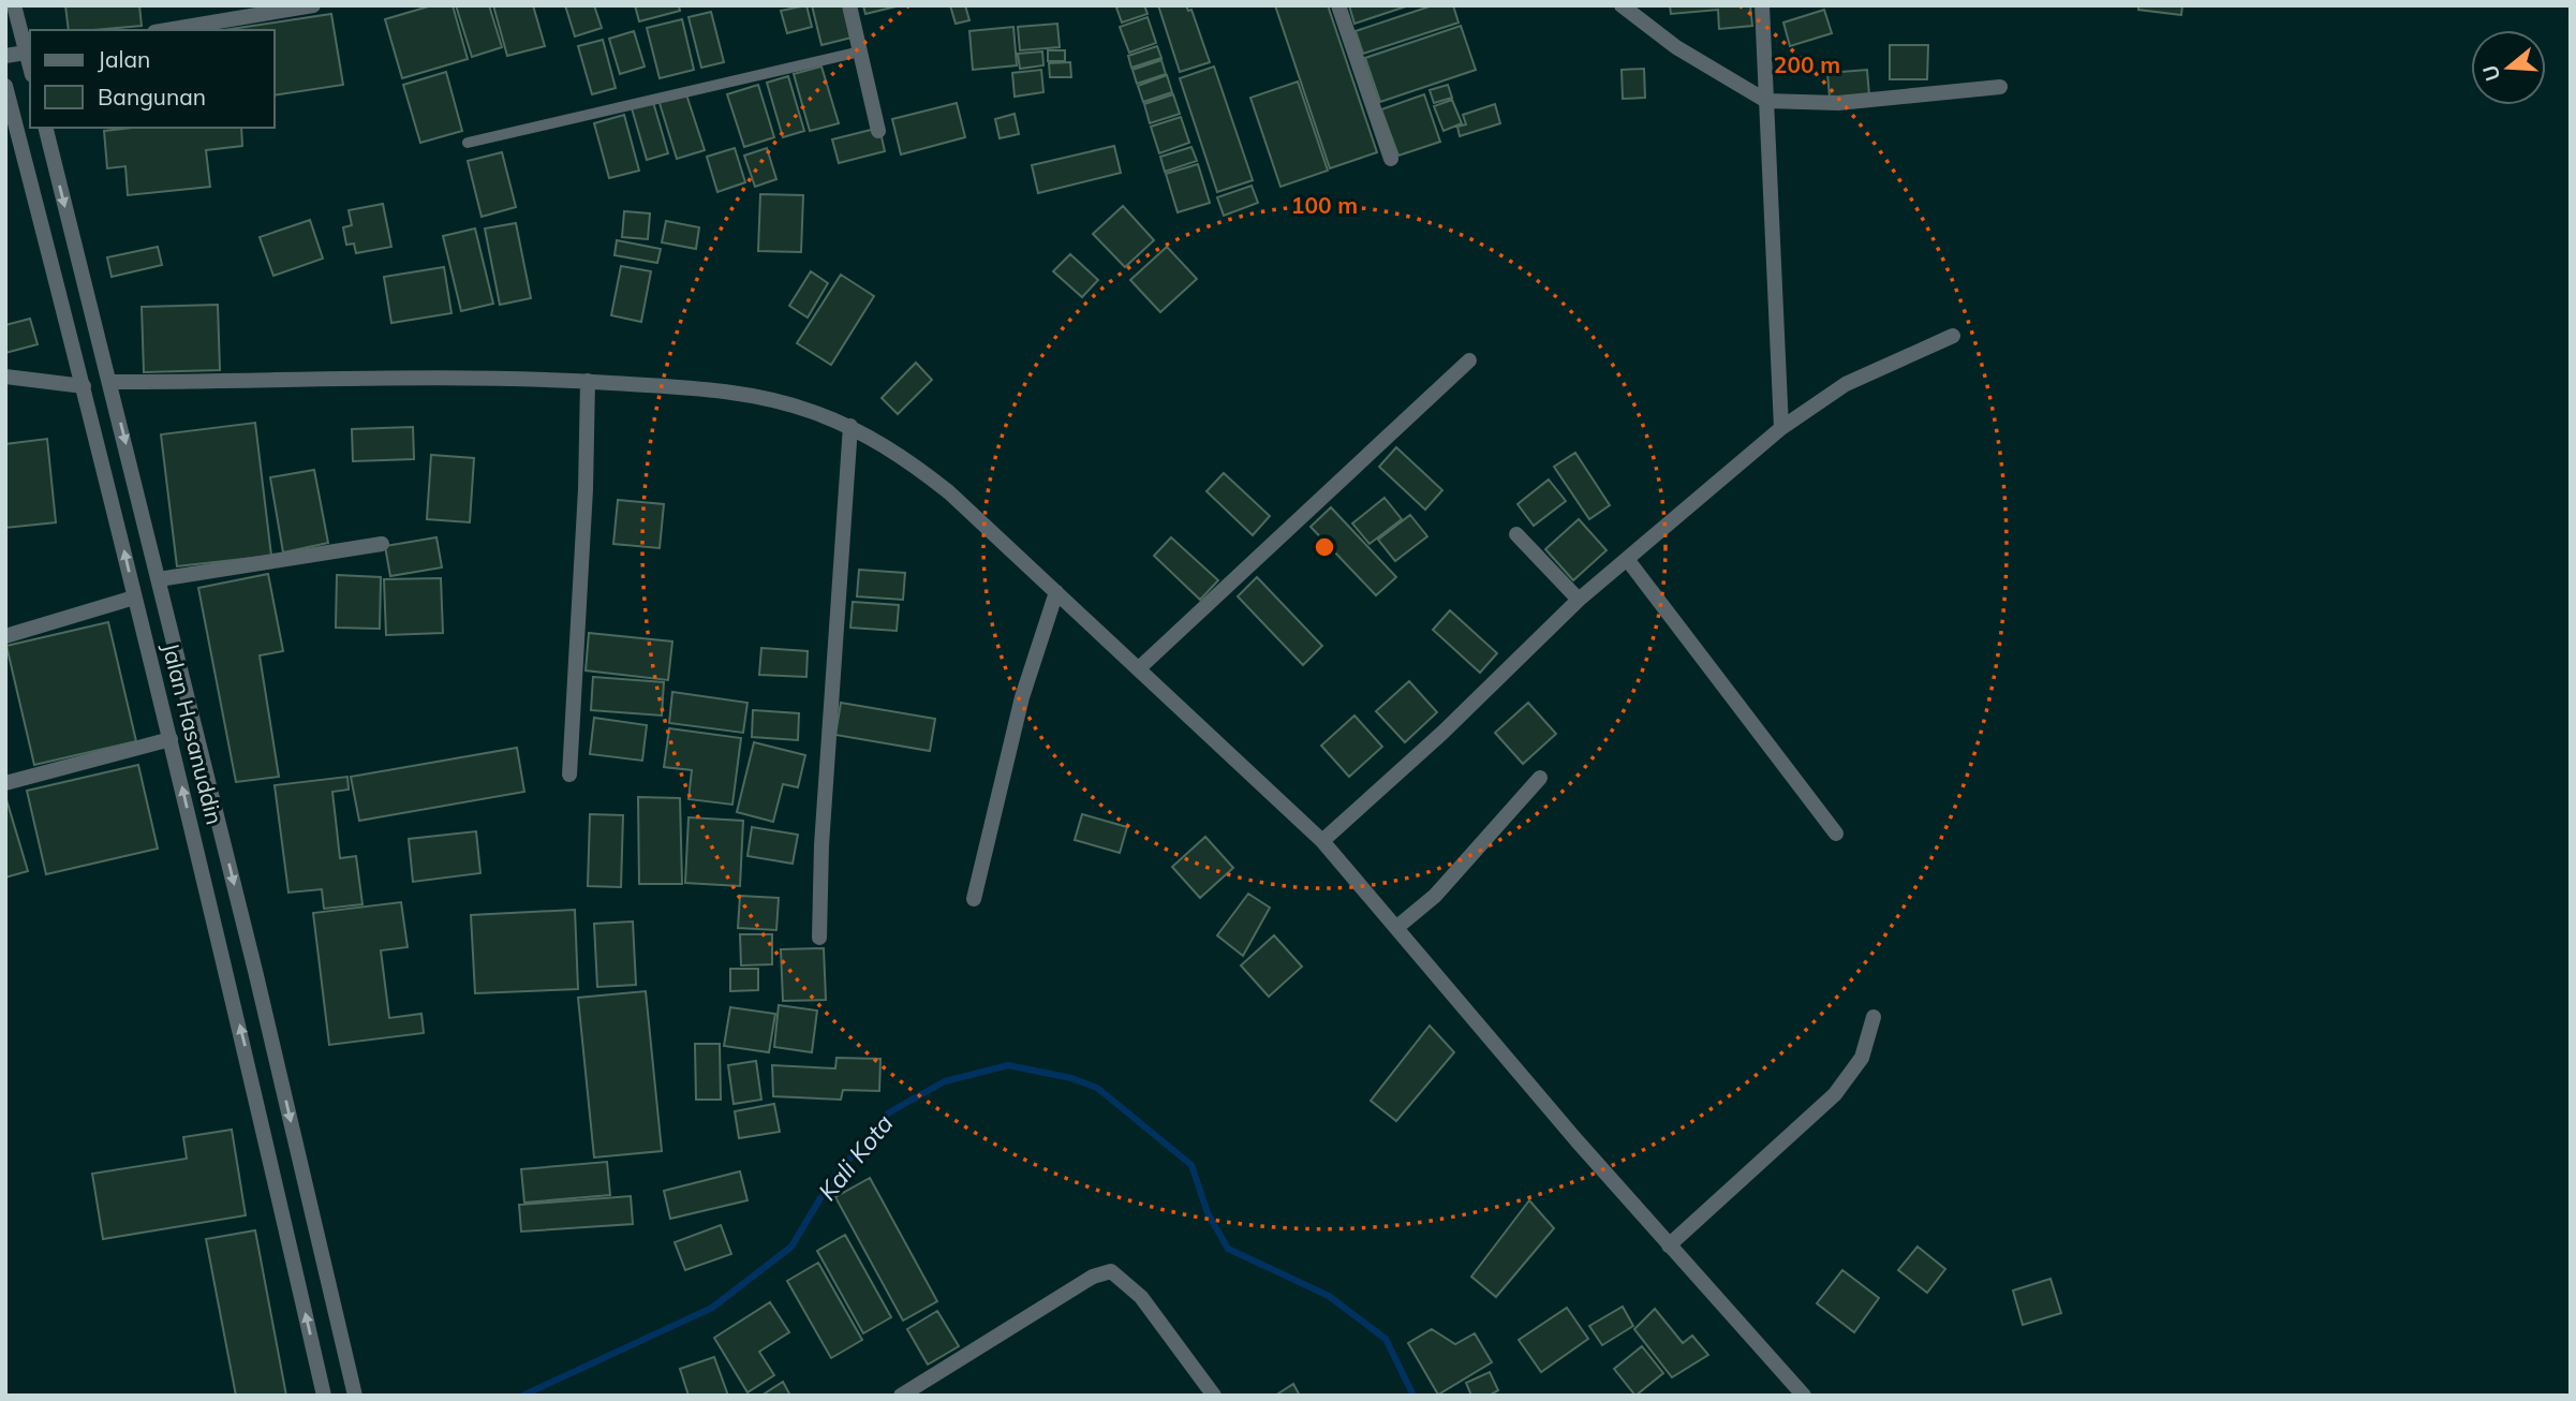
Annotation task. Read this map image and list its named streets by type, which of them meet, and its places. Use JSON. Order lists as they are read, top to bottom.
{
  "streets": {
    "street": ["Jalan Hasanuddin"]
  },
  "water": ["Kali Kota"],
  "legend": ["Jalan", "Bangunan"],
  "north": "left",
  "rings": ["200 m", "100 m"]
}
